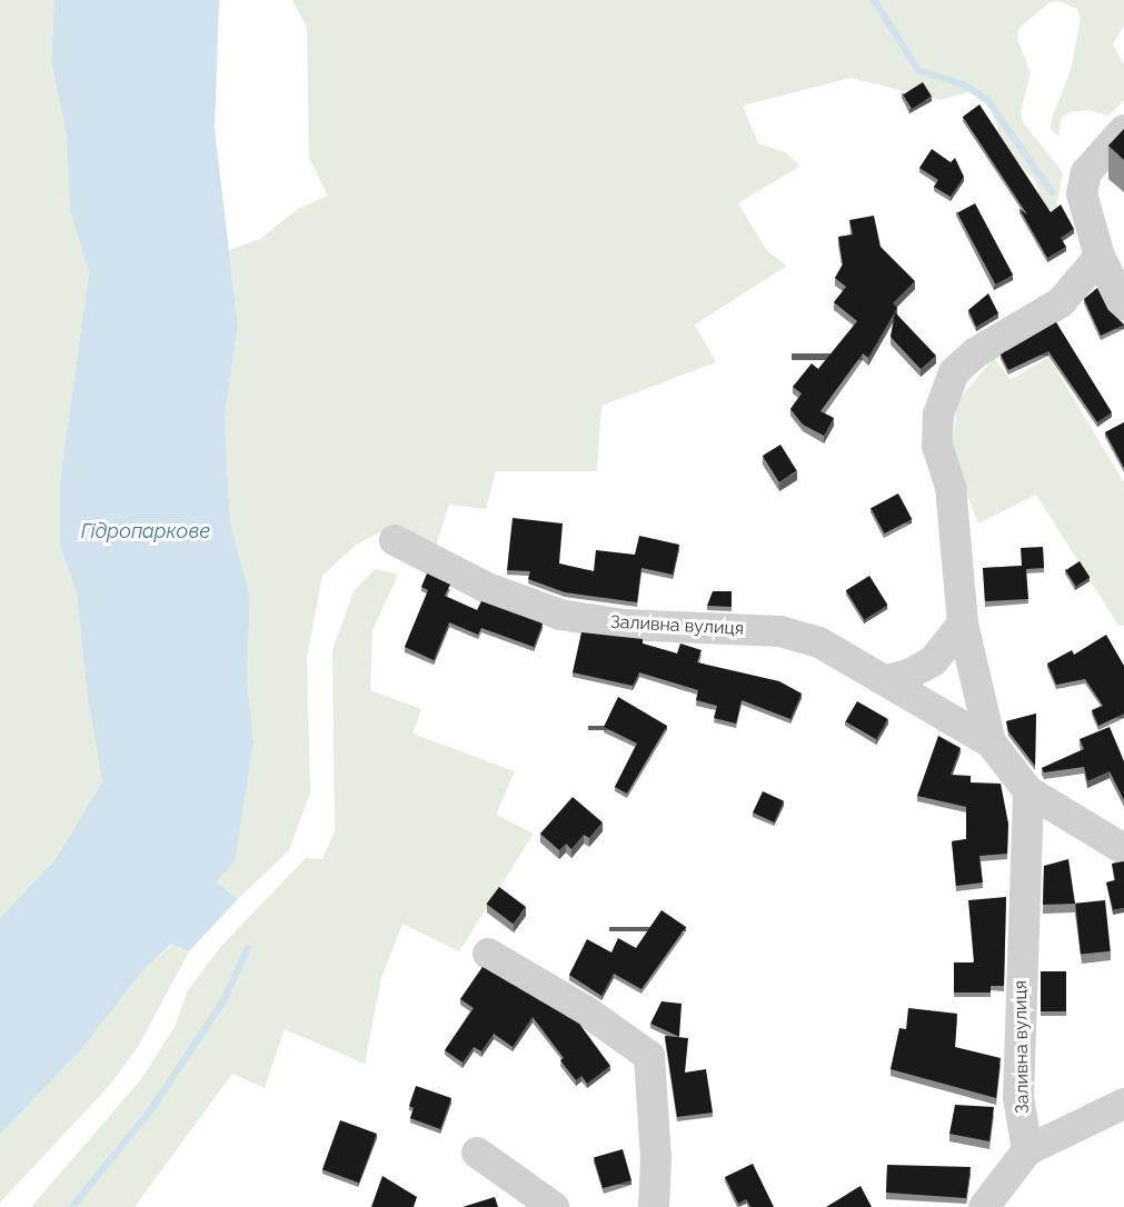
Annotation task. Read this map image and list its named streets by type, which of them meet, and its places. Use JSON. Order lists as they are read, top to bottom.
{
  "streets": {
    "street": ["Заливна вулиця"]
  },
  "water": ["Гідропаркове"]
}
